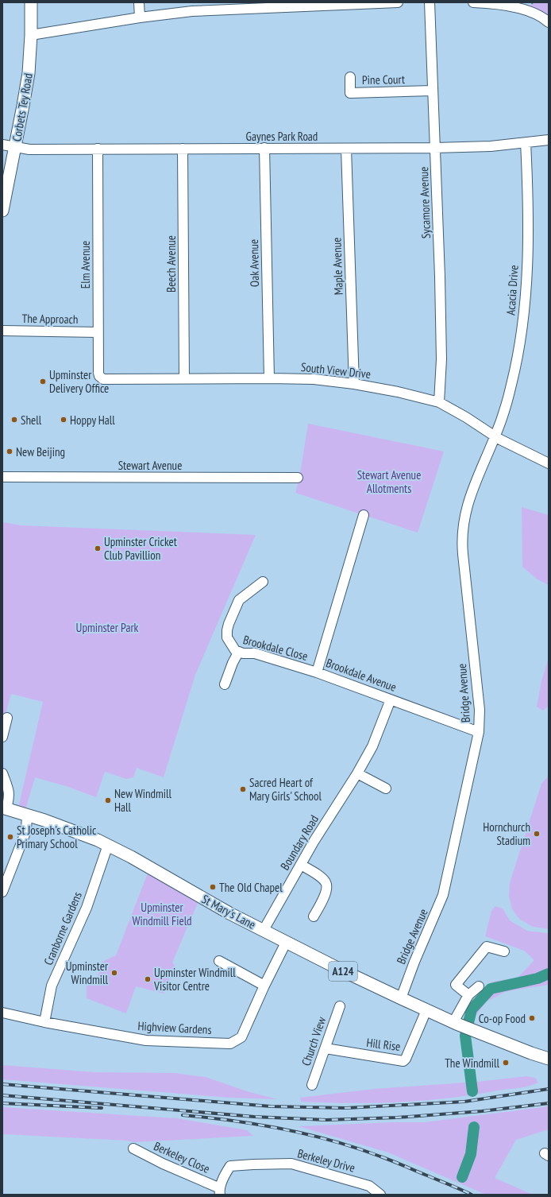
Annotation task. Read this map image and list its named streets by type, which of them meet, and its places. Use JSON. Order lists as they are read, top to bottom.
{
  "streets": {
    "main road": ["Corbets Tey Road", "St Mary's Lane", "A124"],
    "street": [
      "Pine Court",
      "Gaynes Park Road",
      "Sycamore Avenue",
      "Oak Avenue",
      "Beech Avenue",
      "Elm Avenue",
      "Maple Avenue",
      "Acacia Drive",
      "The Approach",
      "South View Drive",
      "Stewart Avenue",
      "Brookdale Close",
      "Brookdale Avenue",
      "Bridge Avenue",
      "Boundary Road",
      "Cranborne Gardens",
      "Highview Gardens",
      "Church View",
      "Hill Rise",
      "Berkeley Close",
      "Berkeley Drive"
    ]
  },
  "crossings": [
    ["Pine Court", "Sycamore Avenue"],
    ["Corbets Tey Road", "Gaynes Park Road"],
    ["Gaynes Park Road", "Sycamore Avenue"],
    ["Gaynes Park Road", "Oak Avenue"],
    ["Gaynes Park Road", "Beech Avenue"],
    ["Gaynes Park Road", "Elm Avenue"],
    ["Gaynes Park Road", "Maple Avenue"],
    ["Gaynes Park Road", "Acacia Drive"],
    ["Sycamore Avenue", "South View Drive"],
    ["Oak Avenue", "South View Drive"],
    ["Beech Avenue", "South View Drive"],
    ["Elm Avenue", "The Approach"],
    ["Elm Avenue", "South View Drive"],
    ["Maple Avenue", "South View Drive"],
    ["Acacia Drive", "South View Drive"],
    ["Acacia Drive", "Bridge Avenue"],
    ["South View Drive", "Bridge Avenue"],
    ["Brookdale Close", "Brookdale Avenue"],
    ["Brookdale Avenue", "Bridge Avenue"],
    ["Brookdale Avenue", "Boundary Road"],
    ["Bridge Avenue", "St Mary's Lane"],
    ["Bridge Avenue", "A124"],
    ["Boundary Road", "St Mary's Lane"],
    ["St Mary's Lane", "Cranborne Gardens"],
    ["St Mary's Lane", "A124"],
    ["St Mary's Lane", "Highview Gardens"],
    ["Cranborne Gardens", "Highview Gardens"],
    ["A124", "Hill Rise"],
    ["Church View", "Hill Rise"],
    ["Berkeley Close", "Berkeley Drive"]
  ],
  "parks": ["Stewart Avenue Allotments", "Upminster Park", "Upminster Windmill Field"],
  "places": [
    "Upminster Delivery Office",
    "Shell",
    "Hoppy Hall",
    "New Beijing",
    "Upminster Cricket Club Pavillion",
    "Sacred Heart of Mary Girls' School",
    "New Windmill Hall",
    "Hornchurch Stadium",
    "St Joseph's Catholic Primary School",
    "The Old Chapel",
    "Upminster Windmill",
    "Upminster Windmill Visitor Centre",
    "Co-op Food",
    "The Windmill"
  ]
}
